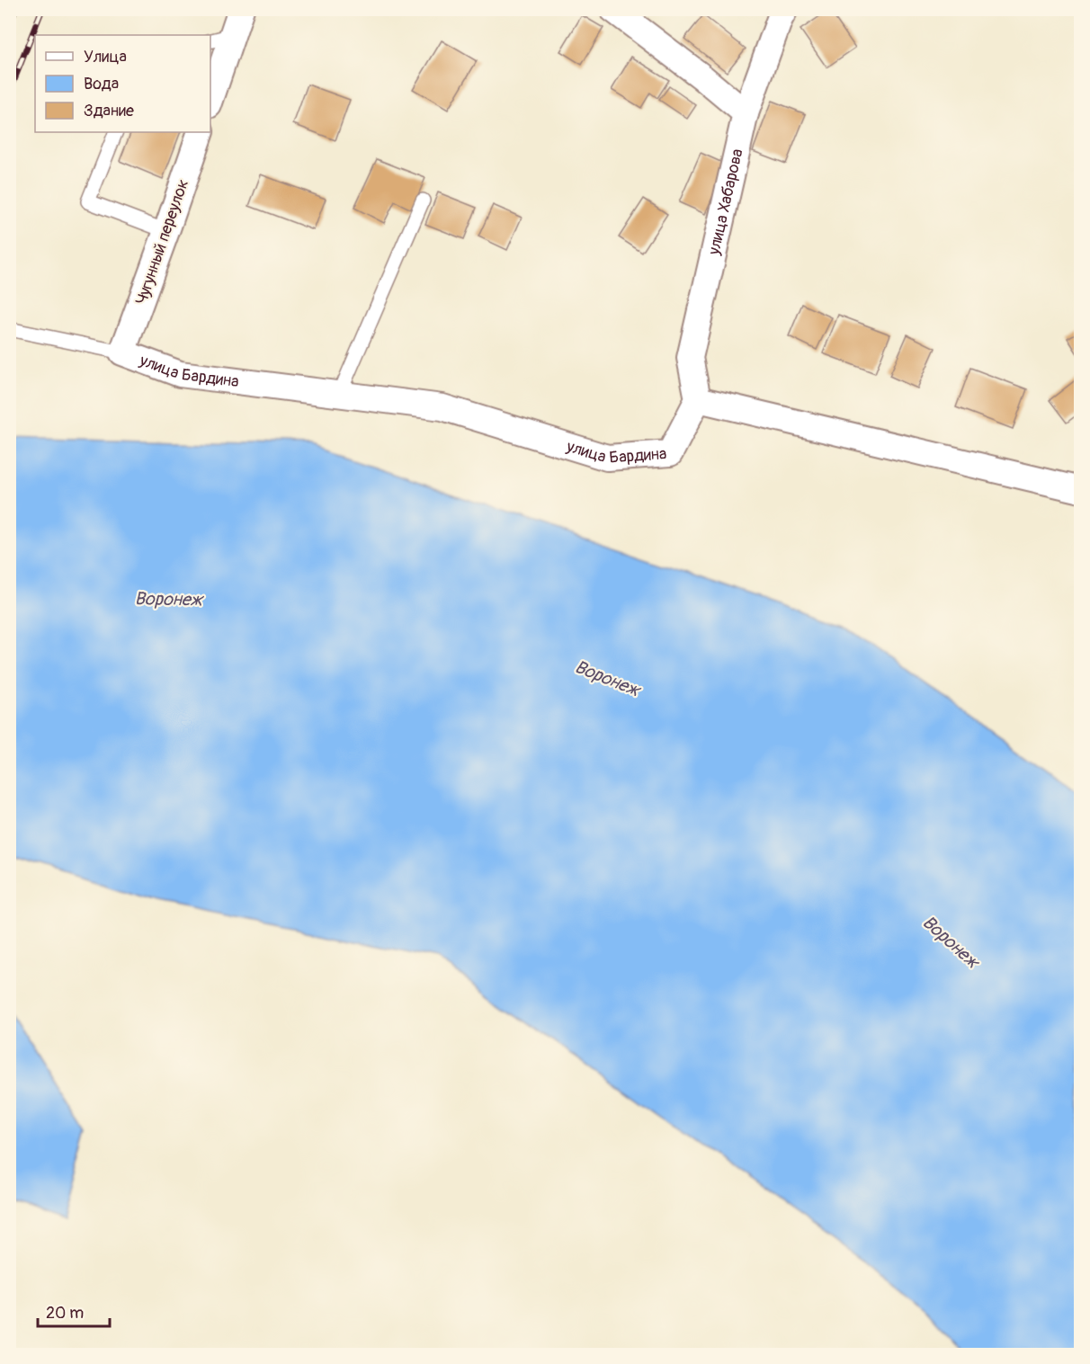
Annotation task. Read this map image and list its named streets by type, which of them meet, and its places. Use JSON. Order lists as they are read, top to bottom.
{
  "streets": {
    "street": ["улица Хабарова", "Чугунный переулок", "улица Бардина"]
  },
  "crossings": [
    ["улица Хабарова", "улица Бардина"],
    ["Чугунный переулок", "улица Бардина"]
  ],
  "water": ["Воронеж"],
  "legend": ["Улица", "Вода", "Здание"],
  "scale_bar": "20 m"
}
